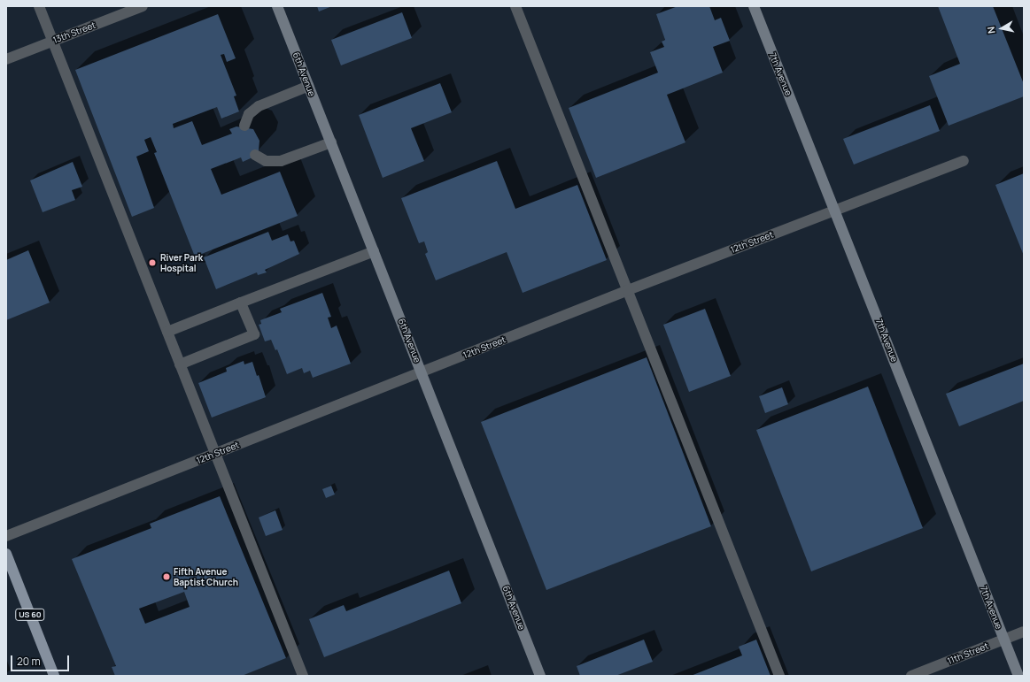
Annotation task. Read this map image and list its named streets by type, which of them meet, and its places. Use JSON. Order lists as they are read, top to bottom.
{
  "streets": {
    "main road": ["US 60"],
    "street": [
      "13th Street",
      "6th Avenue",
      "7th Avenue",
      "12th Street",
      "11th Street"
    ]
  },
  "crossings": [
    ["6th Avenue", "12th Street"],
    ["7th Avenue", "12th Street"],
    ["7th Avenue", "11th Street"]
  ],
  "places": ["River Park Hospital", "Fifth Avenue Baptist Church"],
  "scale_bar": "20 m",
  "north": "left"
}
